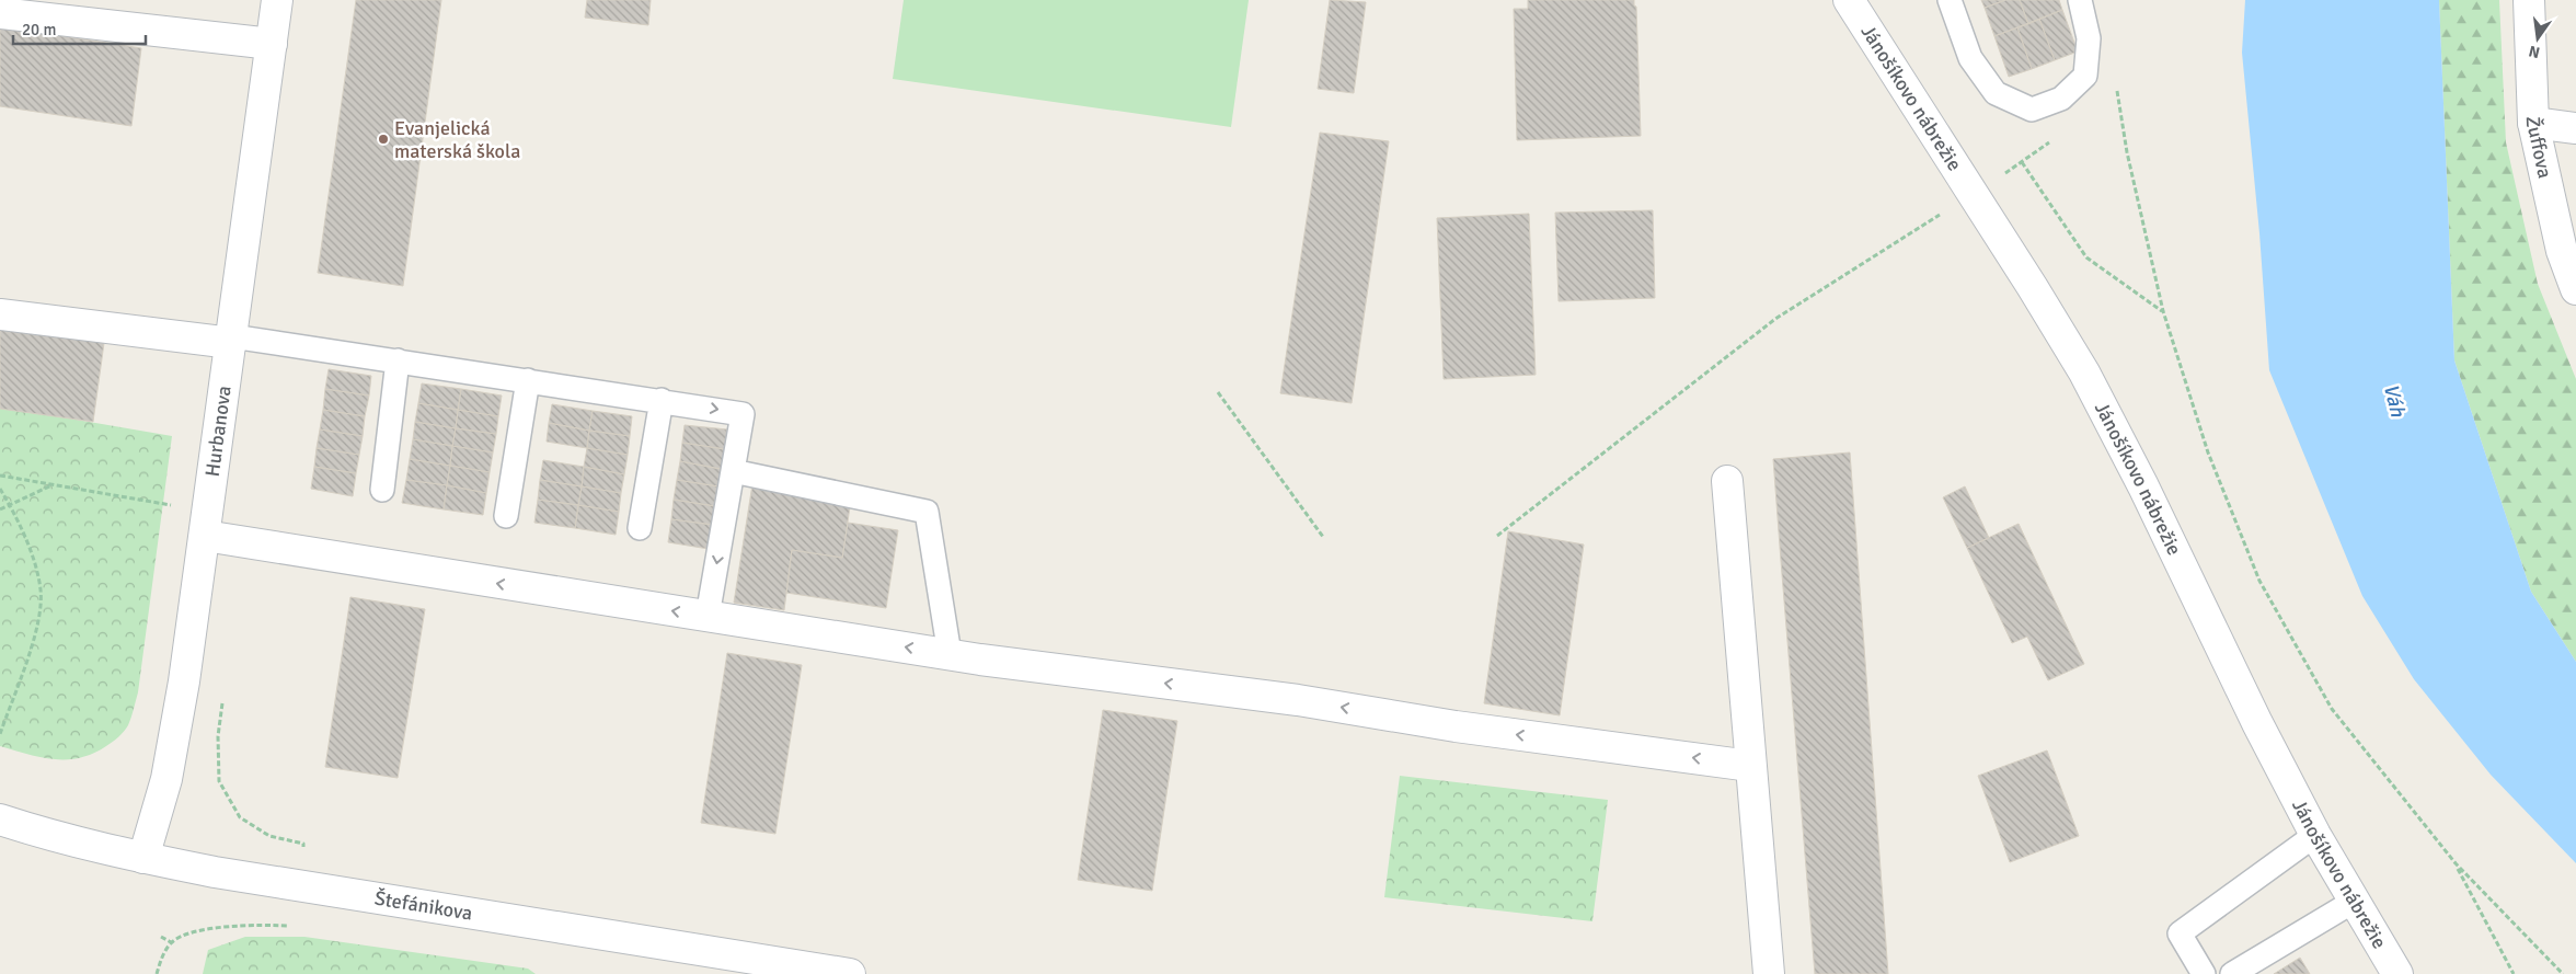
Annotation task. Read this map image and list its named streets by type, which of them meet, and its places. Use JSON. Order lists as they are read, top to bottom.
{
  "streets": {
    "street": [
      "Jánošíkovo nábrežie",
      "Žuffova",
      "Hurbanova",
      "Štefánikova"
    ]
  },
  "crossings": [
    ["Hurbanova", "Štefánikova"]
  ],
  "water": ["Váh"],
  "places": ["Evanjelická materská škola"],
  "scale_bar": "20 m",
  "north": "bottom"
}
